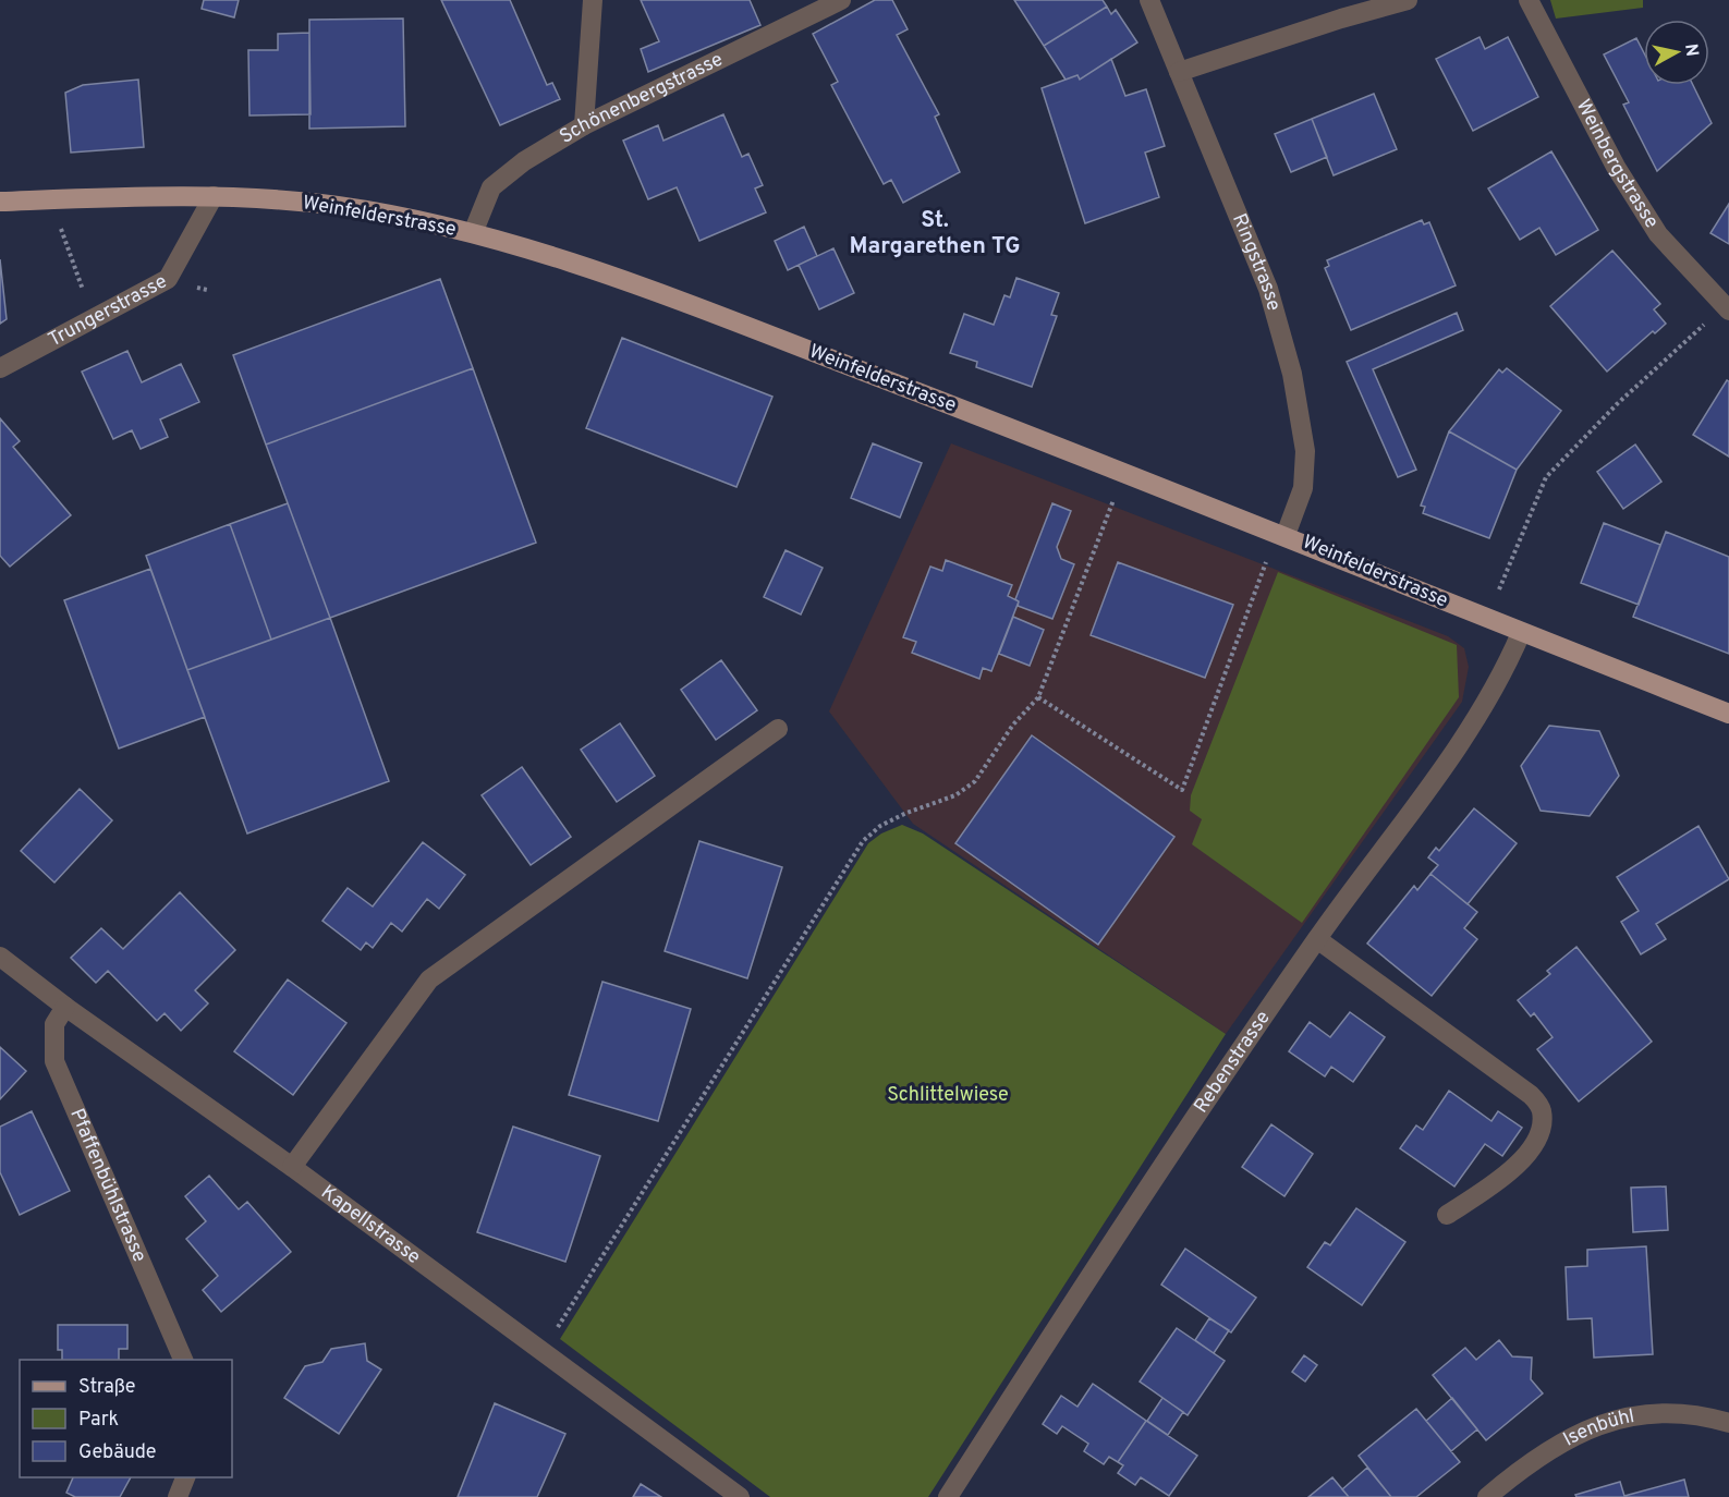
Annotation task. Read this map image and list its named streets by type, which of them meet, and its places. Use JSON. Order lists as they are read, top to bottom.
{
  "streets": {
    "main road": ["Weinfelderstrasse"],
    "street": [
      "Schönenbergstrasse",
      "Weinbergstrasse",
      "Ringstrasse",
      "Trungerstrasse",
      "Rebenstrasse",
      "Pfaffenbühlstrasse",
      "Kapellstrasse",
      "Isenbühl"
    ]
  },
  "crossings": [
    ["Schönenbergstrasse", "Weinfelderstrasse"],
    ["Weinfelderstrasse", "Ringstrasse"],
    ["Weinfelderstrasse", "Trungerstrasse"],
    ["Weinfelderstrasse", "Rebenstrasse"],
    ["Pfaffenbühlstrasse", "Kapellstrasse"]
  ],
  "districts": ["St. Margarethen TG"],
  "parks": ["Schlittelwiese"],
  "legend": ["Straße", "Park", "Gebäude"],
  "north": "right"
}
